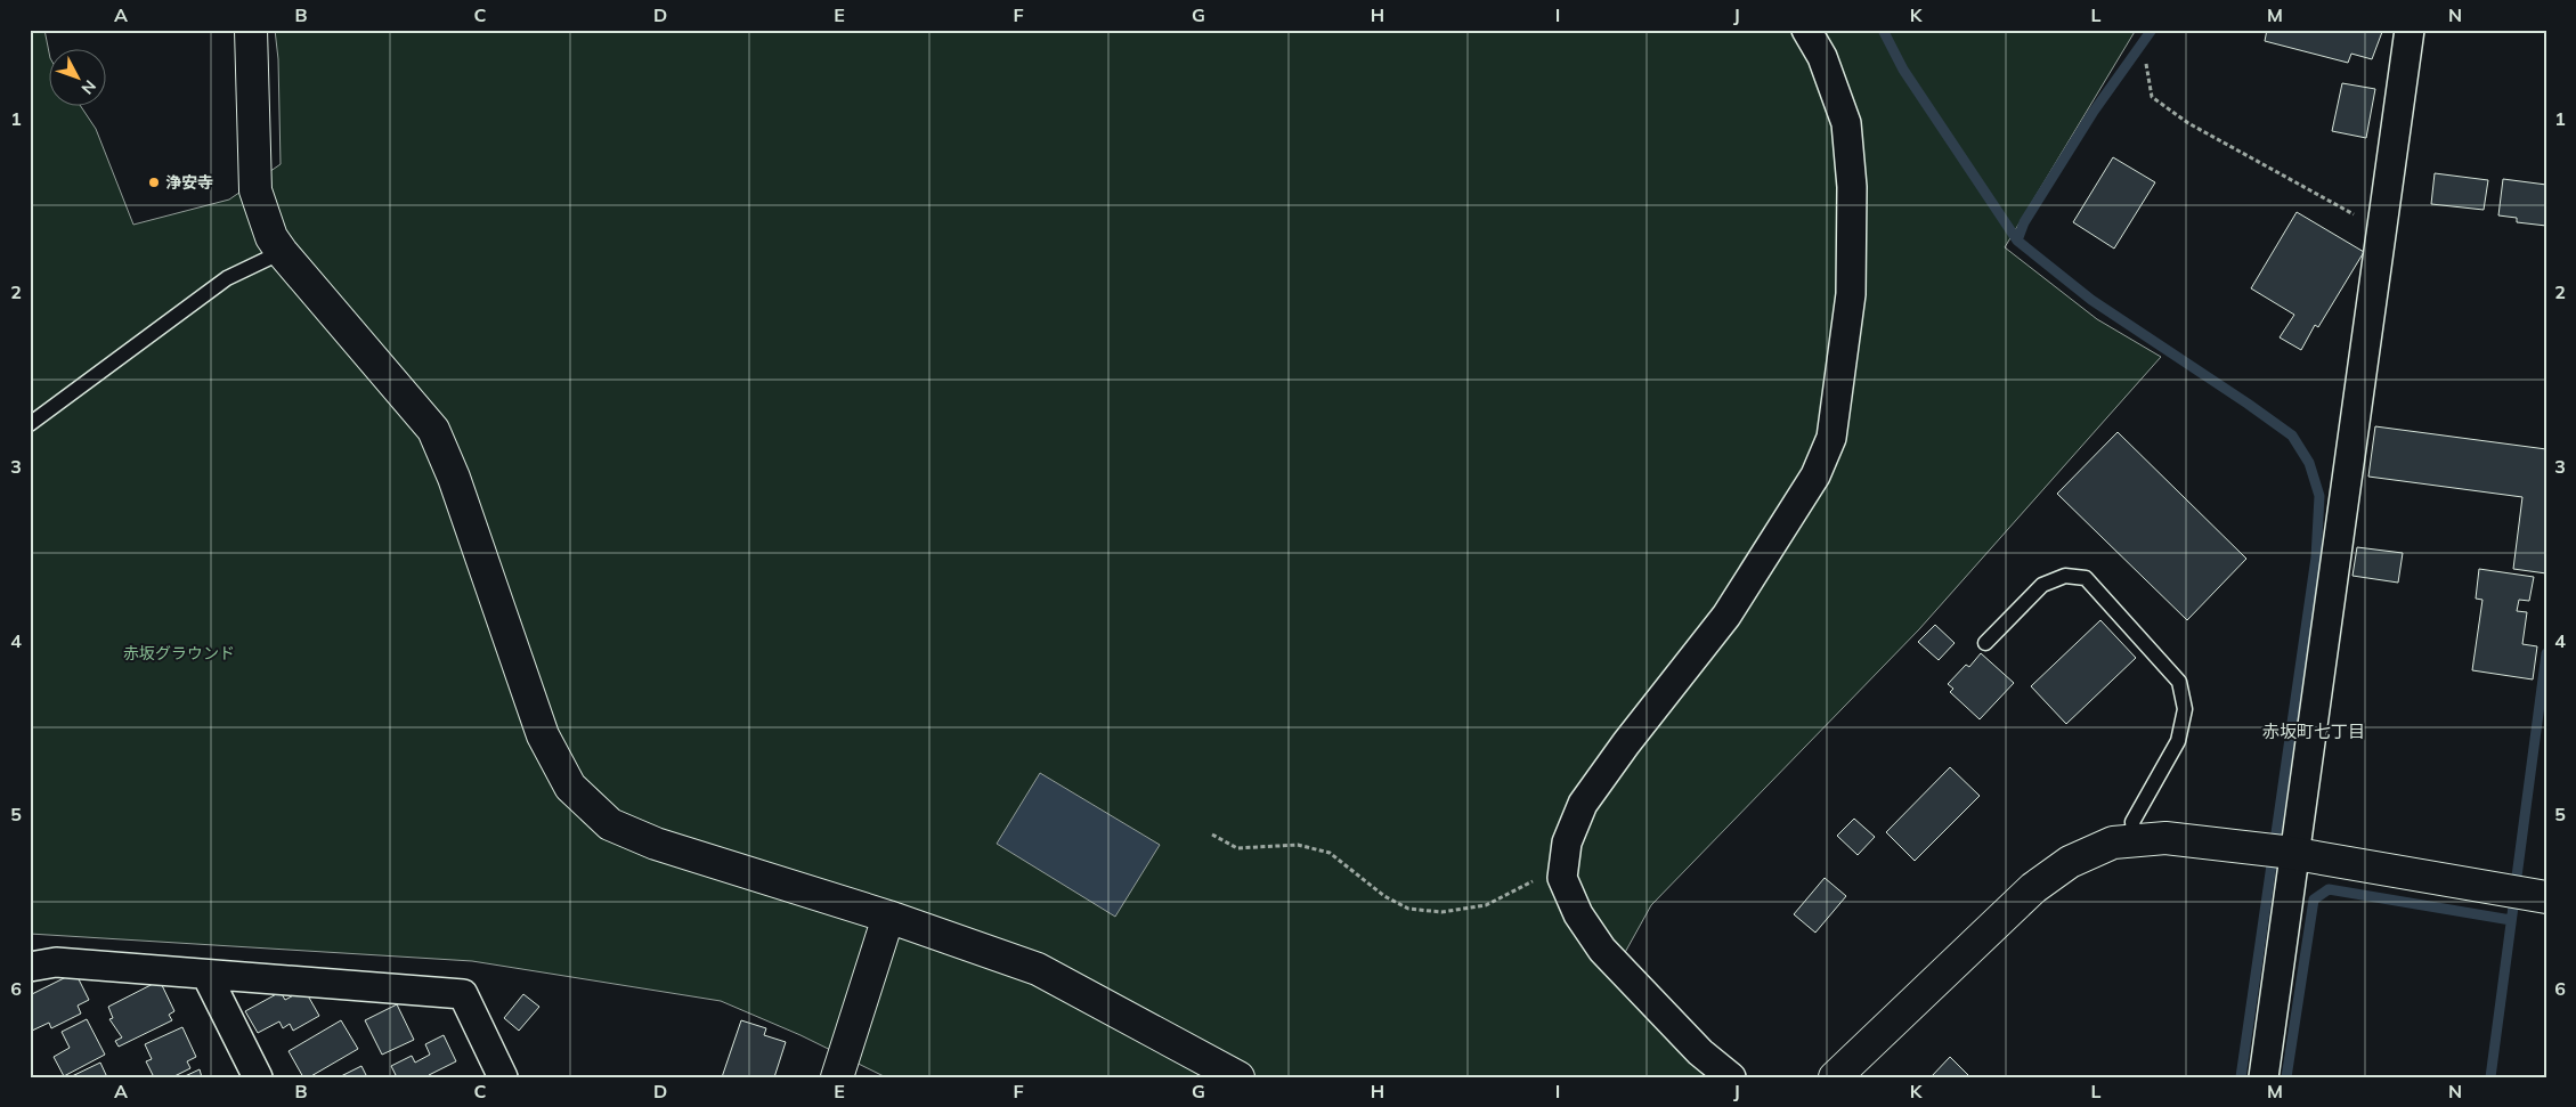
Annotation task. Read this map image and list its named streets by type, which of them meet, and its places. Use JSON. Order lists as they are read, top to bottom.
{
  "districts": ["赤坂町七丁目"],
  "parks": ["赤坂グラウンド"],
  "places": ["浄安寺"],
  "north": "bottom right",
  "grid": {
    "columns": [
      "A",
      "B",
      "C",
      "D",
      "E",
      "F",
      "G",
      "H",
      "I",
      "J",
      "K",
      "L",
      "M",
      "N"
    ],
    "rows": [
      "1",
      "2",
      "3",
      "4",
      "5",
      "6"
    ]
  }
}
